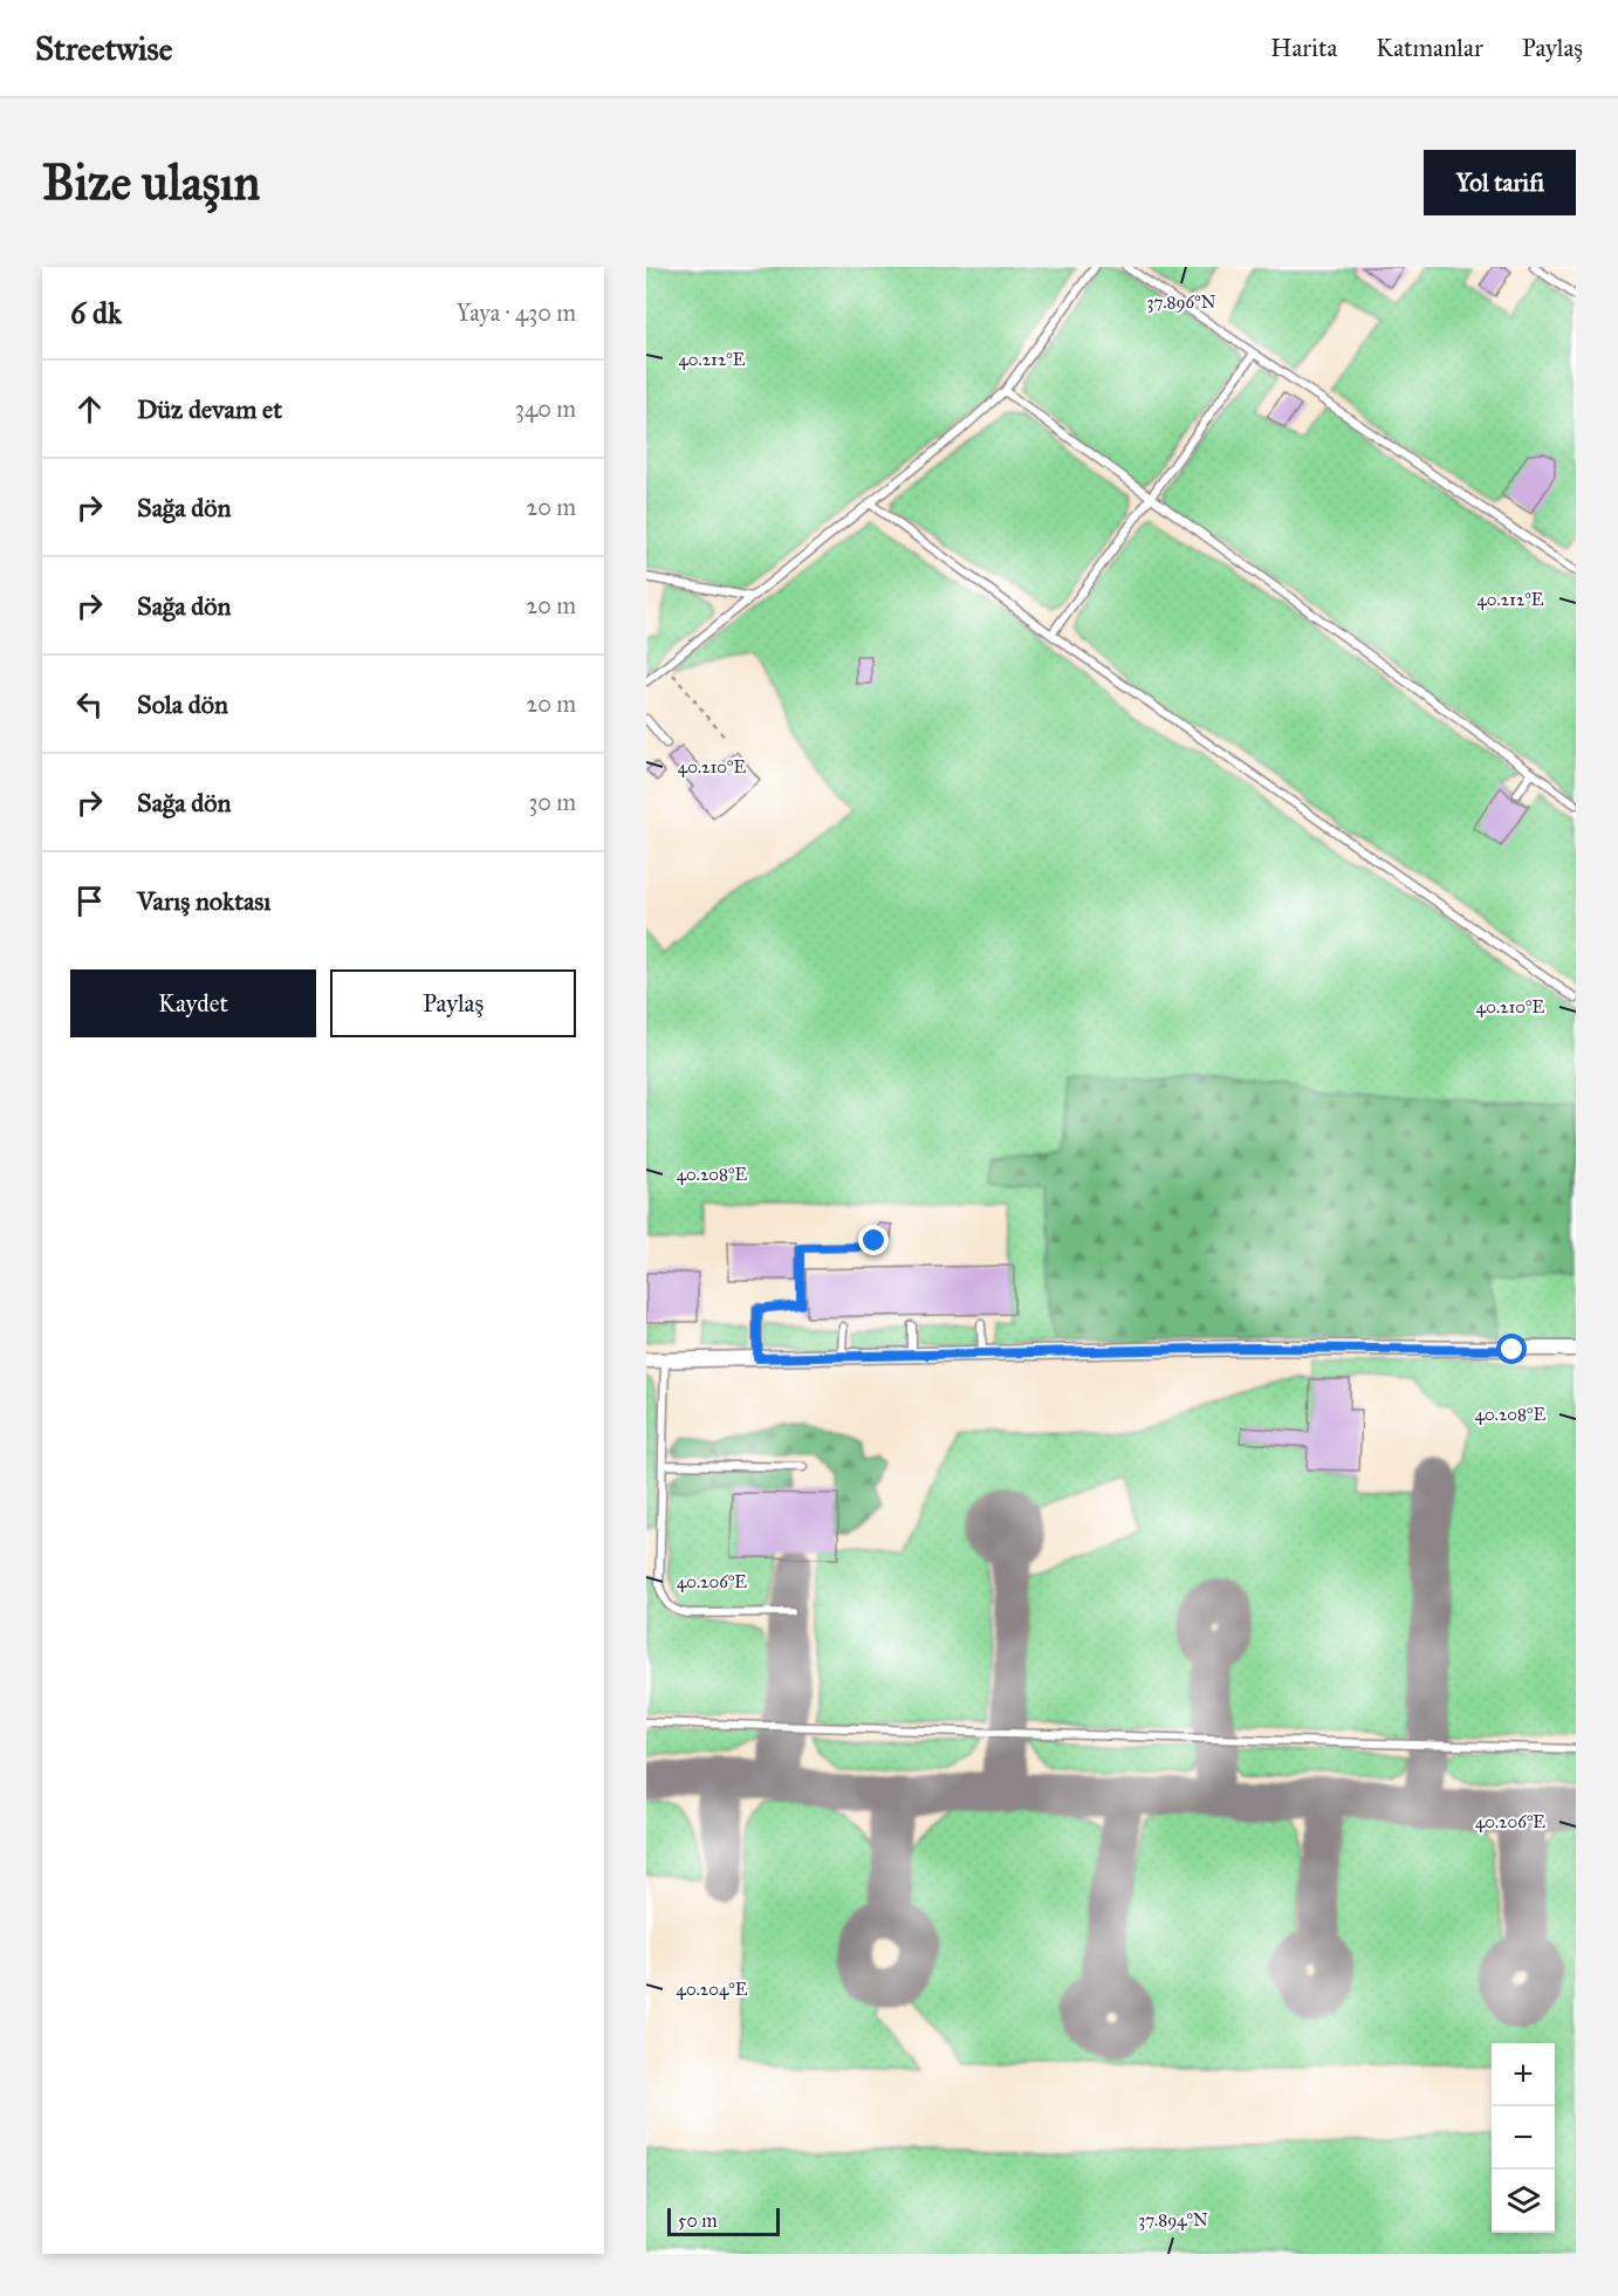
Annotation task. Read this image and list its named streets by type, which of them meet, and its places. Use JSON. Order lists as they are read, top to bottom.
{
  "scale_bar": "50 m",
  "page": {
    "header": "Streetwise",
    "nav": ["Harita", "Katmanlar", "Paylaş"],
    "buttons": [
      "Yol tarifi",
      ["Kaydet", "Paylaş"]
    ],
    "title": "Bize ulaşın",
    "heading": ["6 dk", "Yaya · 430 m"],
    "list": [
      ["Düz devam et", "340 m"],
      ["Sağa dön", "20 m"],
      ["Sağa dön", "20 m"],
      ["Sola dön", "20 m"],
      ["Sağa dön", "30 m"],
      "Varış noktası"
    ],
    "map_buttons": ["+", "−"],
    "scale": "50 m"
  },
  "coordinates": [
    "37.896°N",
    "40.212°E",
    "40.210°E",
    "40.208°E",
    "40.206°E",
    "40.204°E",
    "37.894°N"
  ]
}
